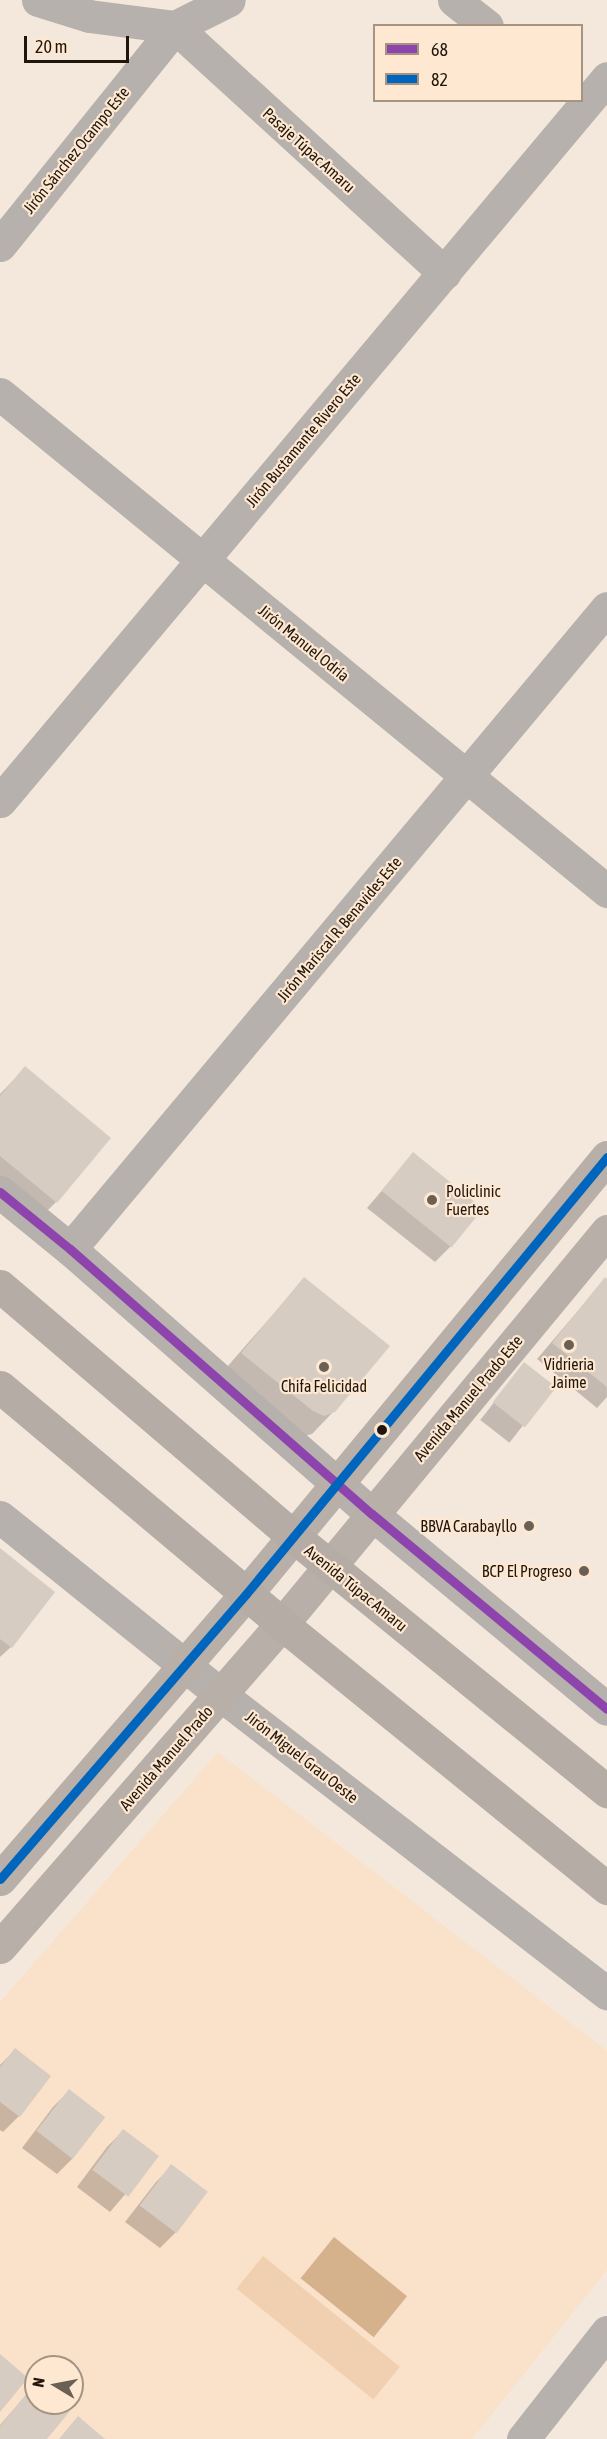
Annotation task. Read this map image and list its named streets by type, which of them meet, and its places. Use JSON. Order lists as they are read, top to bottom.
{
  "streets": {
    "highway": ["Avenida Túpac Amaru"],
    "main road": ["Avenida Manuel Prado Este", "Avenida Manuel Prado"],
    "street": [
      "Jirón Sánchez Ocampo Este",
      "Pasaje Túpac Amaru",
      "Jirón Bustamante Rivero Este",
      "Jirón Manuel Odría",
      "Jirón Mariscal R. Benavides Este",
      "Jirón Miguel Grau Oeste"
    ]
  },
  "crossings": [
    ["Jirón Sánchez Ocampo Este", "Pasaje Túpac Amaru"],
    ["Pasaje Túpac Amaru", "Jirón Bustamante Rivero Este"],
    ["Jirón Bustamante Rivero Este", "Jirón Manuel Odría"],
    ["Jirón Manuel Odría", "Jirón Mariscal R. Benavides Este"],
    ["Avenida Manuel Prado Este", "Avenida Túpac Amaru"],
    ["Avenida Manuel Prado Este", "Avenida Manuel Prado"],
    ["Avenida Túpac Amaru", "Avenida Manuel Prado"],
    ["Jirón Miguel Grau Oeste", "Avenida Manuel Prado"]
  ],
  "places": [
    "Policlinic Fuertes",
    "Vidrieria Jaime",
    "Chifa Felicidad",
    "BBVA Carabayllo",
    "BCP El Progreso"
  ],
  "lines": ["transit line 82", "transit line 68"],
  "legend": ["68", "82"],
  "scale_bar": "20 m",
  "north": "left"
}
